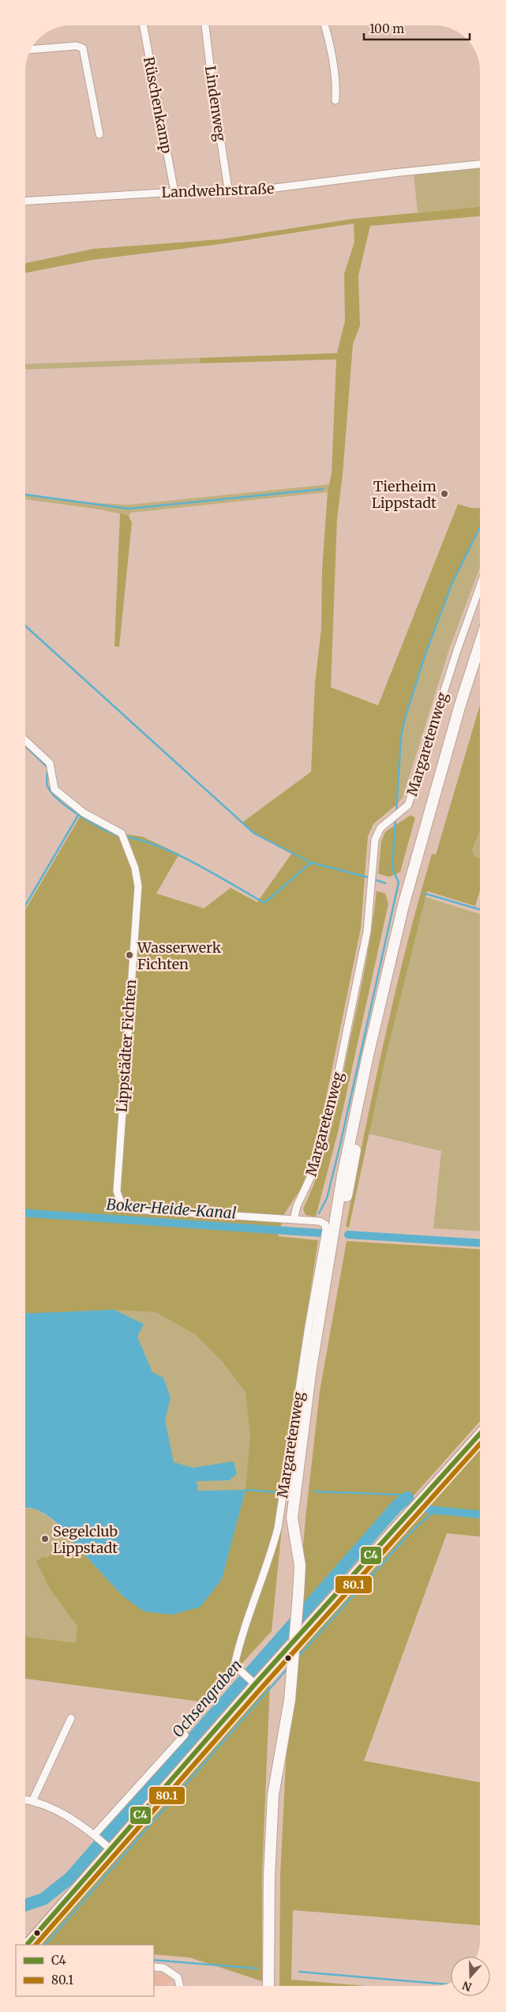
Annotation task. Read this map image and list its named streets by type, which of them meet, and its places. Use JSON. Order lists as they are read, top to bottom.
{
  "streets": {
    "street": [
      "Lindenweg",
      "Rüschenkamp",
      "Landwehrstraße",
      "Margaretenweg",
      "Lippstädter Fichten"
    ]
  },
  "crossings": [
    ["Lindenweg", "Landwehrstraße"],
    ["Rüschenkamp", "Landwehrstraße"],
    ["Margaretenweg", "Lippstädter Fichten"]
  ],
  "water": ["Boker-Heide-Kanal", "Ochsengraben"],
  "places": ["Tierheim Lippstadt", "Wasserwerk Fichten", "Segelclub Lippstadt"],
  "lines": ["transit line C4", "transit line 80.1"],
  "legend": ["C4", "80.1"],
  "scale_bar": "100 m",
  "north": "bottom"
}
